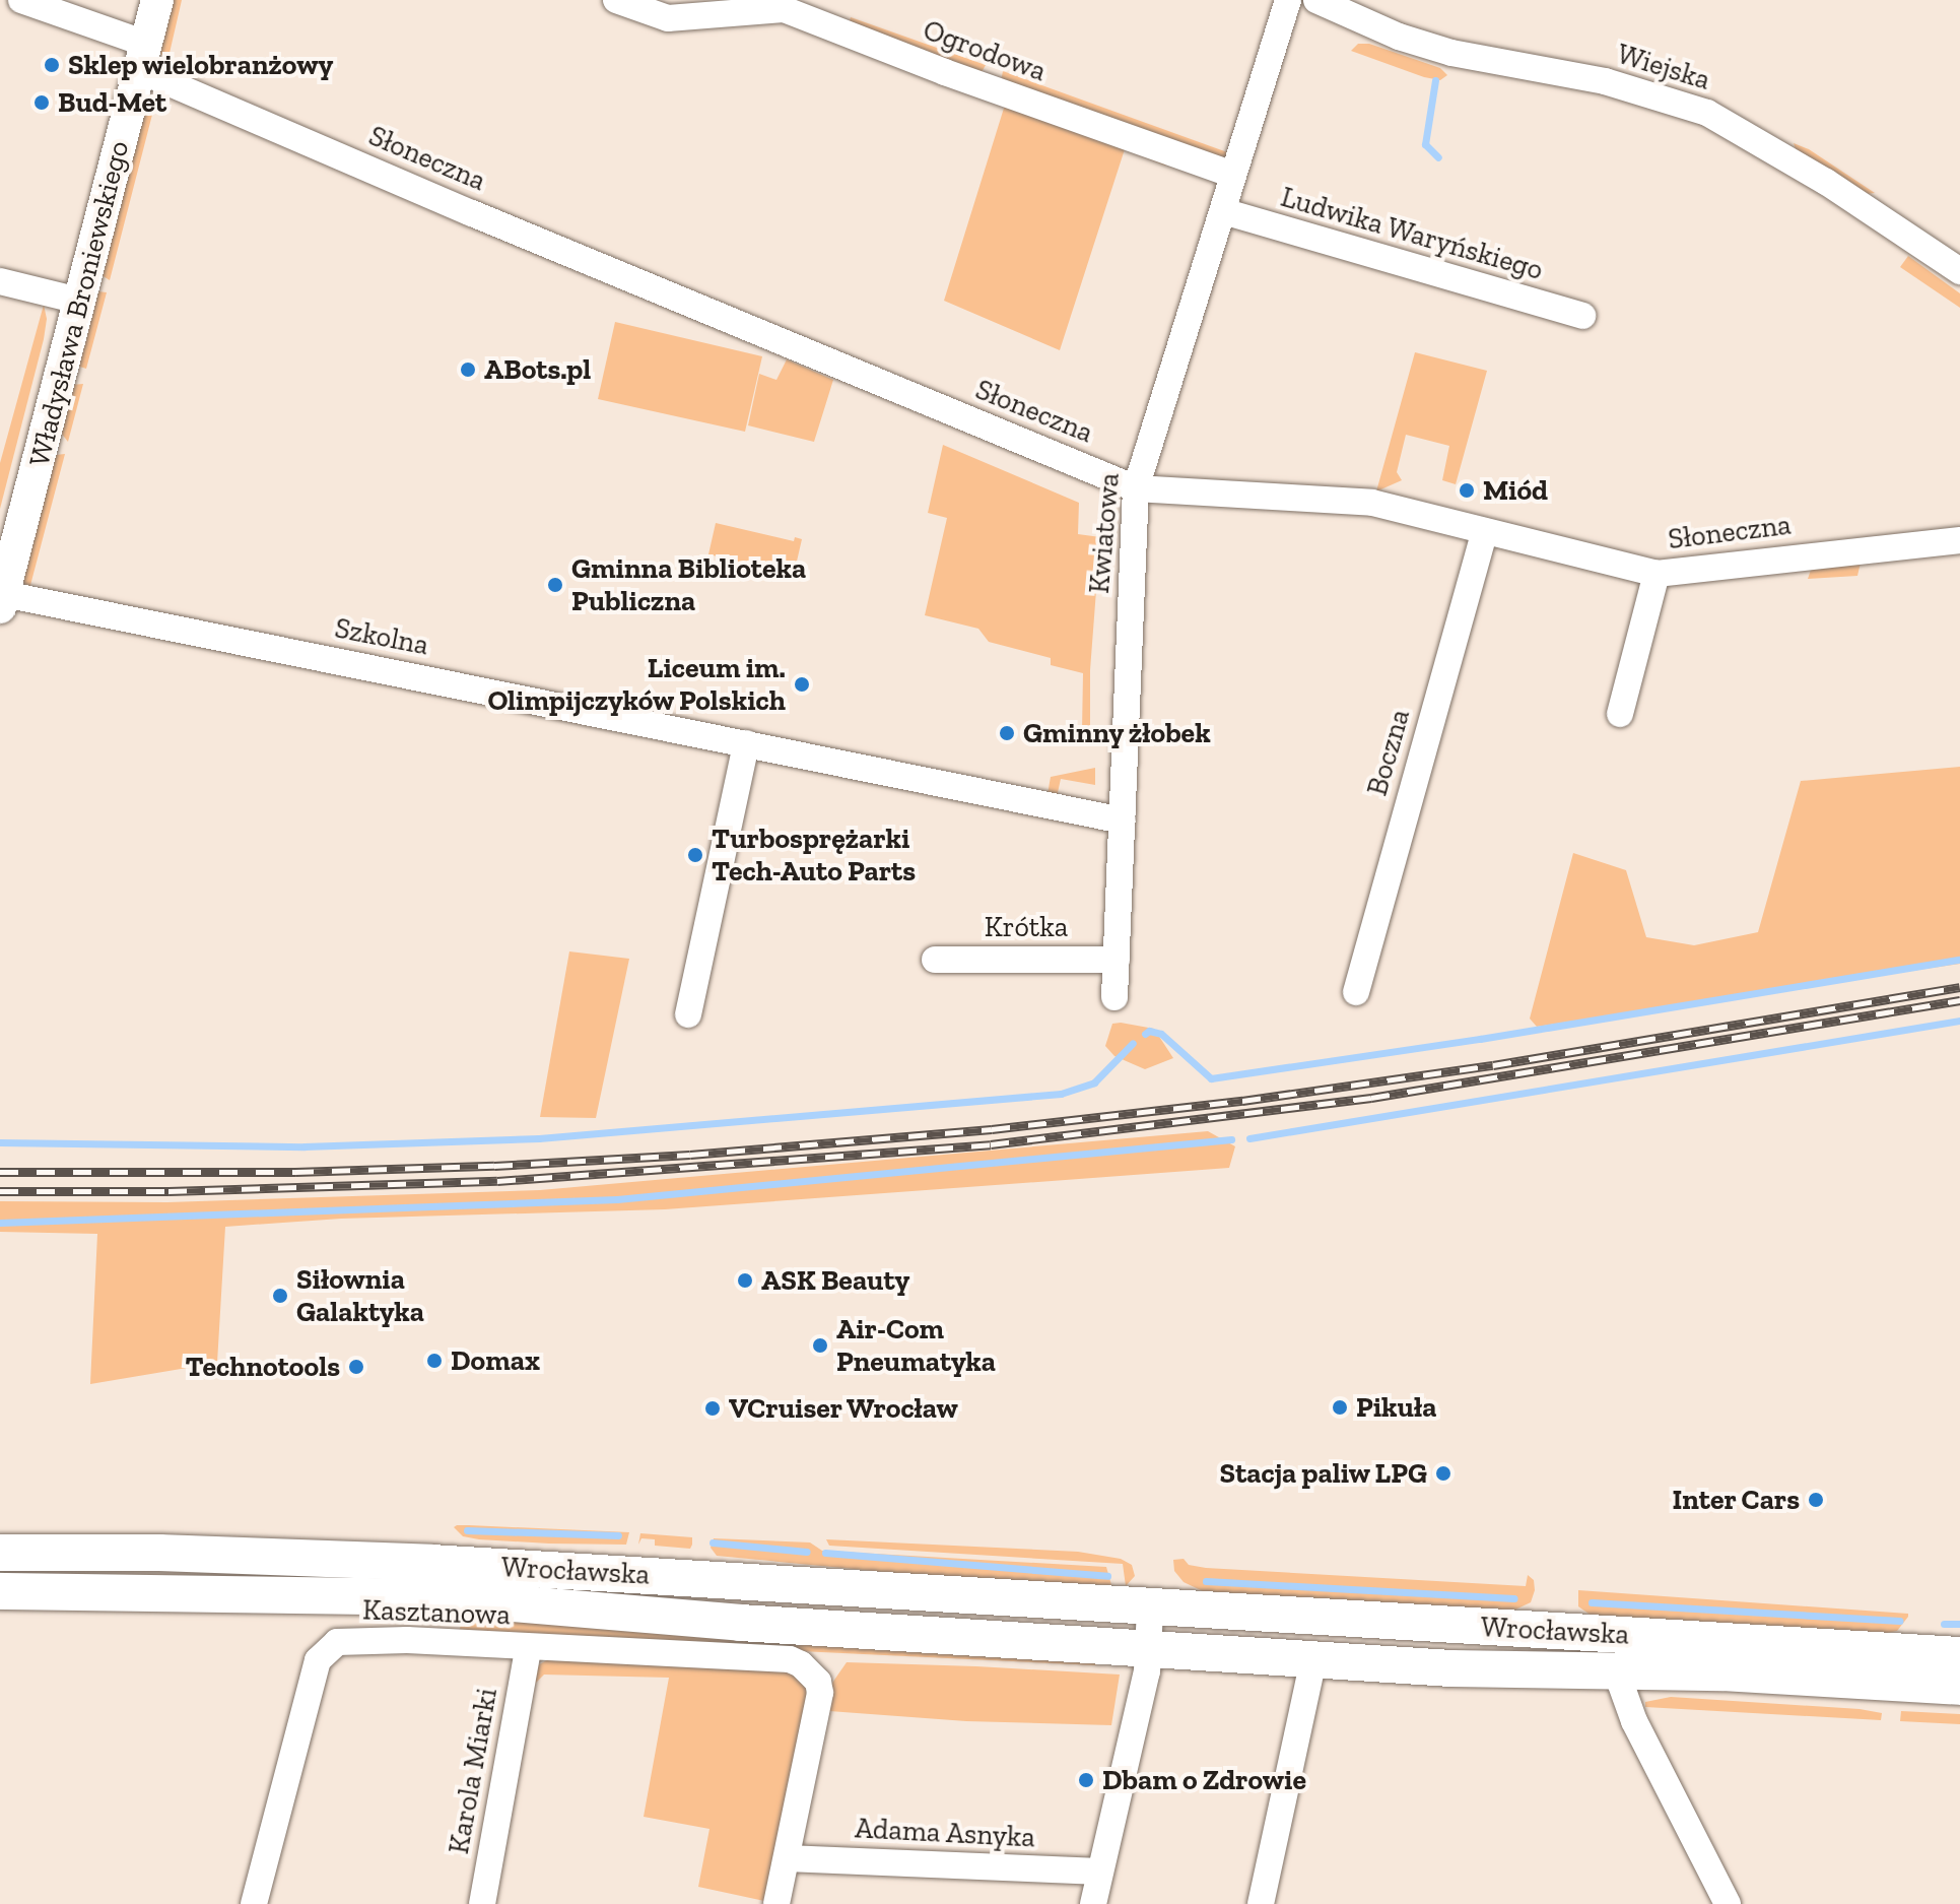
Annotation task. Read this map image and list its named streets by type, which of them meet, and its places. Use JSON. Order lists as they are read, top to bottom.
{
  "streets": {
    "main road": ["Wrocławska"],
    "street": [
      "Ogrodowa",
      "Wiejska",
      "Słoneczna",
      "Ludwika Waryńskiego",
      "Władysława Broniewskiego",
      "Kwiatowa",
      "Szkolna",
      "Boczna",
      "Krótka",
      "Kasztanowa",
      "Karola Miarki",
      "Adama Asnyka"
    ]
  },
  "crossings": [
    ["Ogrodowa", "Kwiatowa"],
    ["Słoneczna", "Władysława Broniewskiego"],
    ["Słoneczna", "Kwiatowa"],
    ["Słoneczna", "Boczna"],
    ["Ludwika Waryńskiego", "Kwiatowa"],
    ["Władysława Broniewskiego", "Szkolna"],
    ["Kwiatowa", "Szkolna"],
    ["Kwiatowa", "Krótka"],
    ["Kasztanowa", "Karola Miarki"],
    ["Kasztanowa", "Adama Asnyka"]
  ],
  "places": [
    "Sklep wielobranżowy",
    "Bud-Met",
    "ABots.pl",
    "Miód",
    "Gminna Biblioteka Publiczna",
    "Liceum im. Olimpijczyków Polskich",
    "Gminny żłobek",
    "Turbosprężarki Tech-Auto Parts",
    "ASK Beauty",
    "Siłownia Galaktyka",
    "Air-Com Pneumatyka",
    "Domax",
    "Technotools",
    "Pikuła",
    "VCruiser Wrocław",
    "Stacja paliw LPG",
    "Inter Cars",
    "Dbam o Zdrowie"
  ]
}
